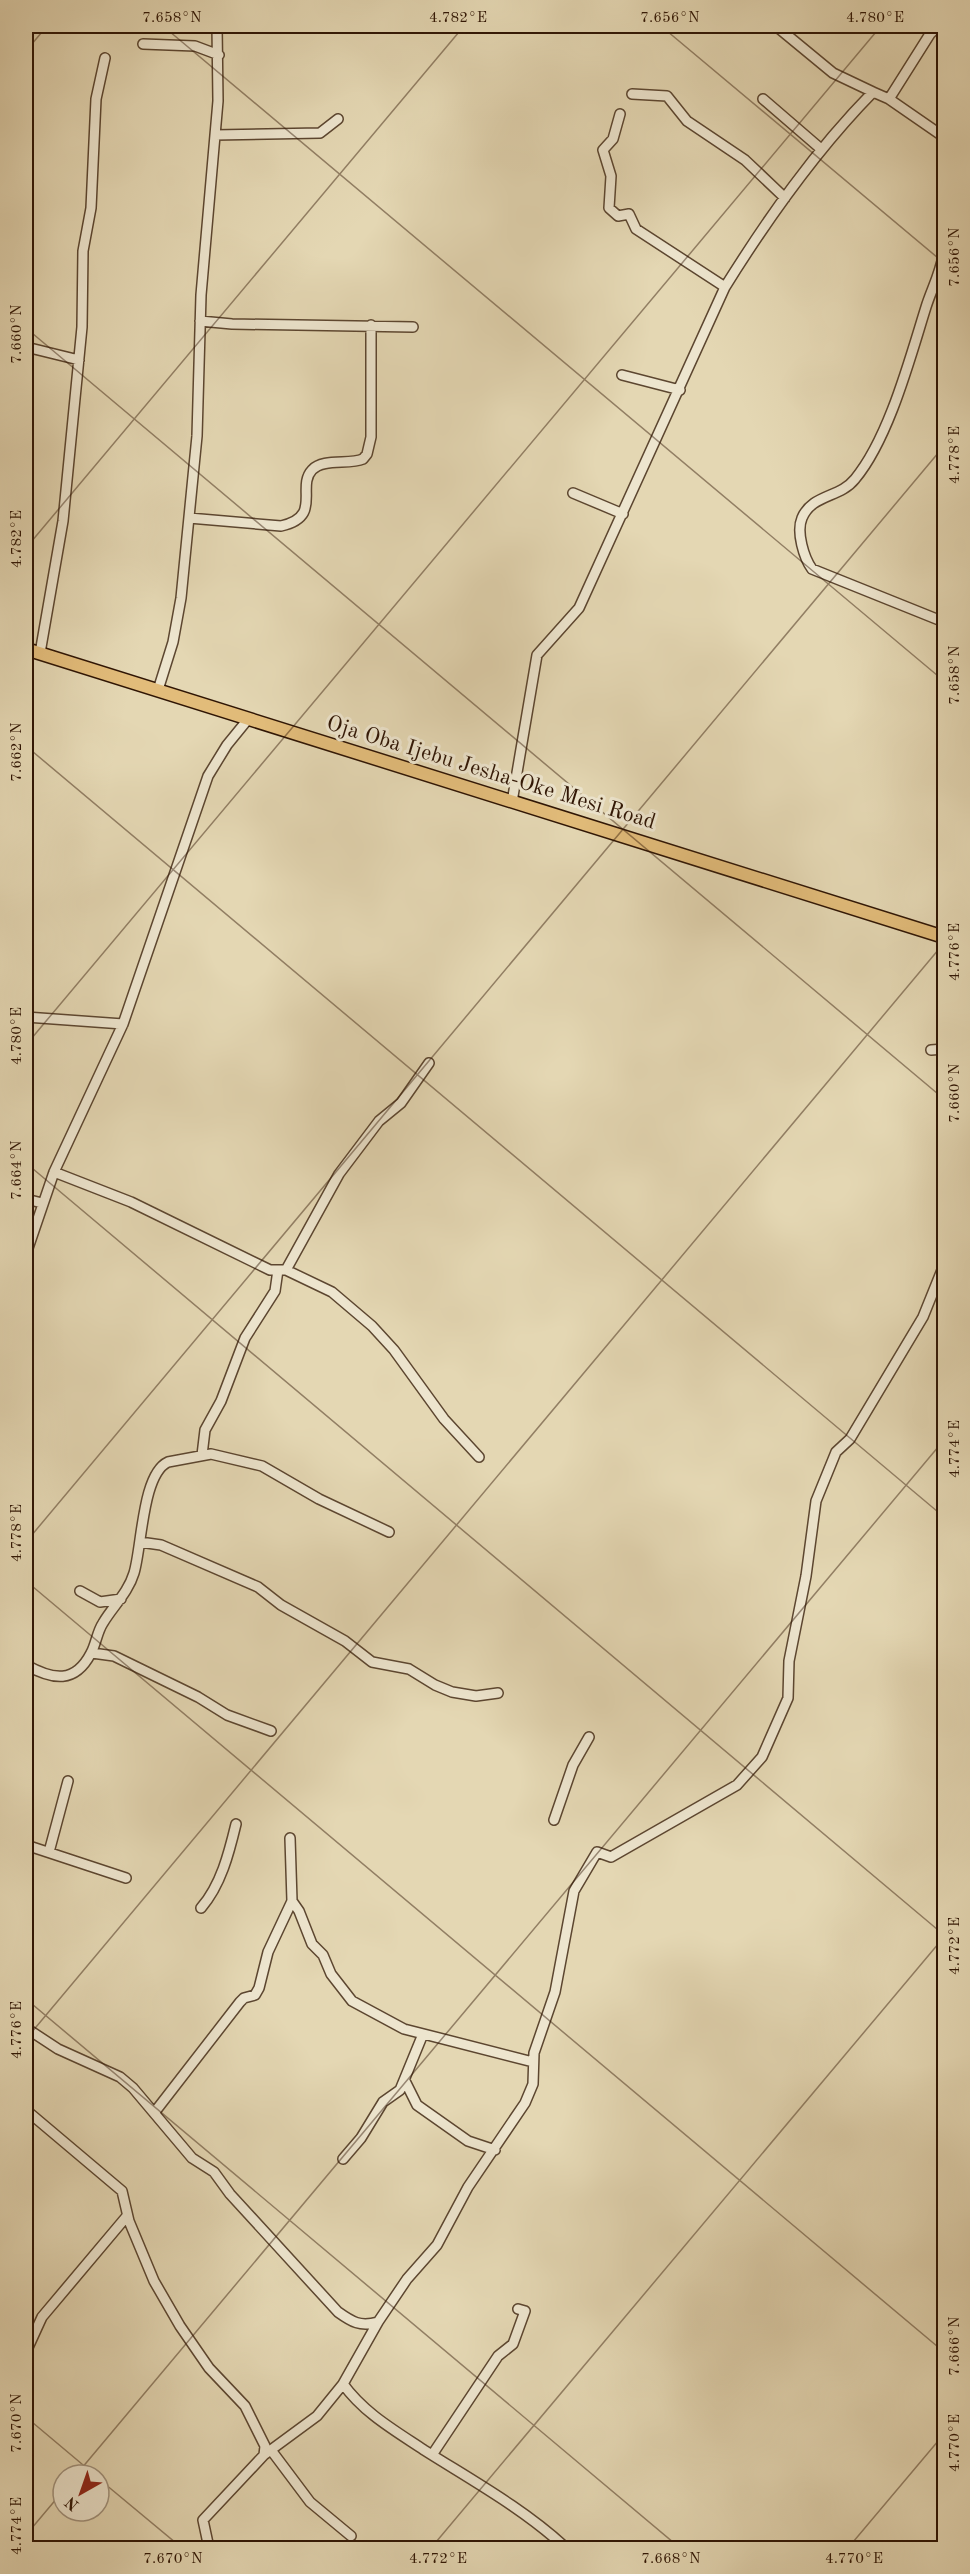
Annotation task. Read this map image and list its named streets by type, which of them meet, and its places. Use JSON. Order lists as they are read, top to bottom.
{
  "streets": {
    "main road": ["Oja Oba Ijebu Jesha-Oke Mesi Road"]
  },
  "north": "bottom left",
  "coordinates": [
    "7.658°N",
    "4.782°E",
    "7.656°N",
    "4.780°E",
    "7.660°N",
    "4.778°E",
    "7.662°N",
    "4.776°E",
    "7.664°N",
    "4.774°E",
    "4.772°E",
    "7.666°N",
    "7.670°N",
    "4.770°E",
    "7.668°N"
  ]
}
